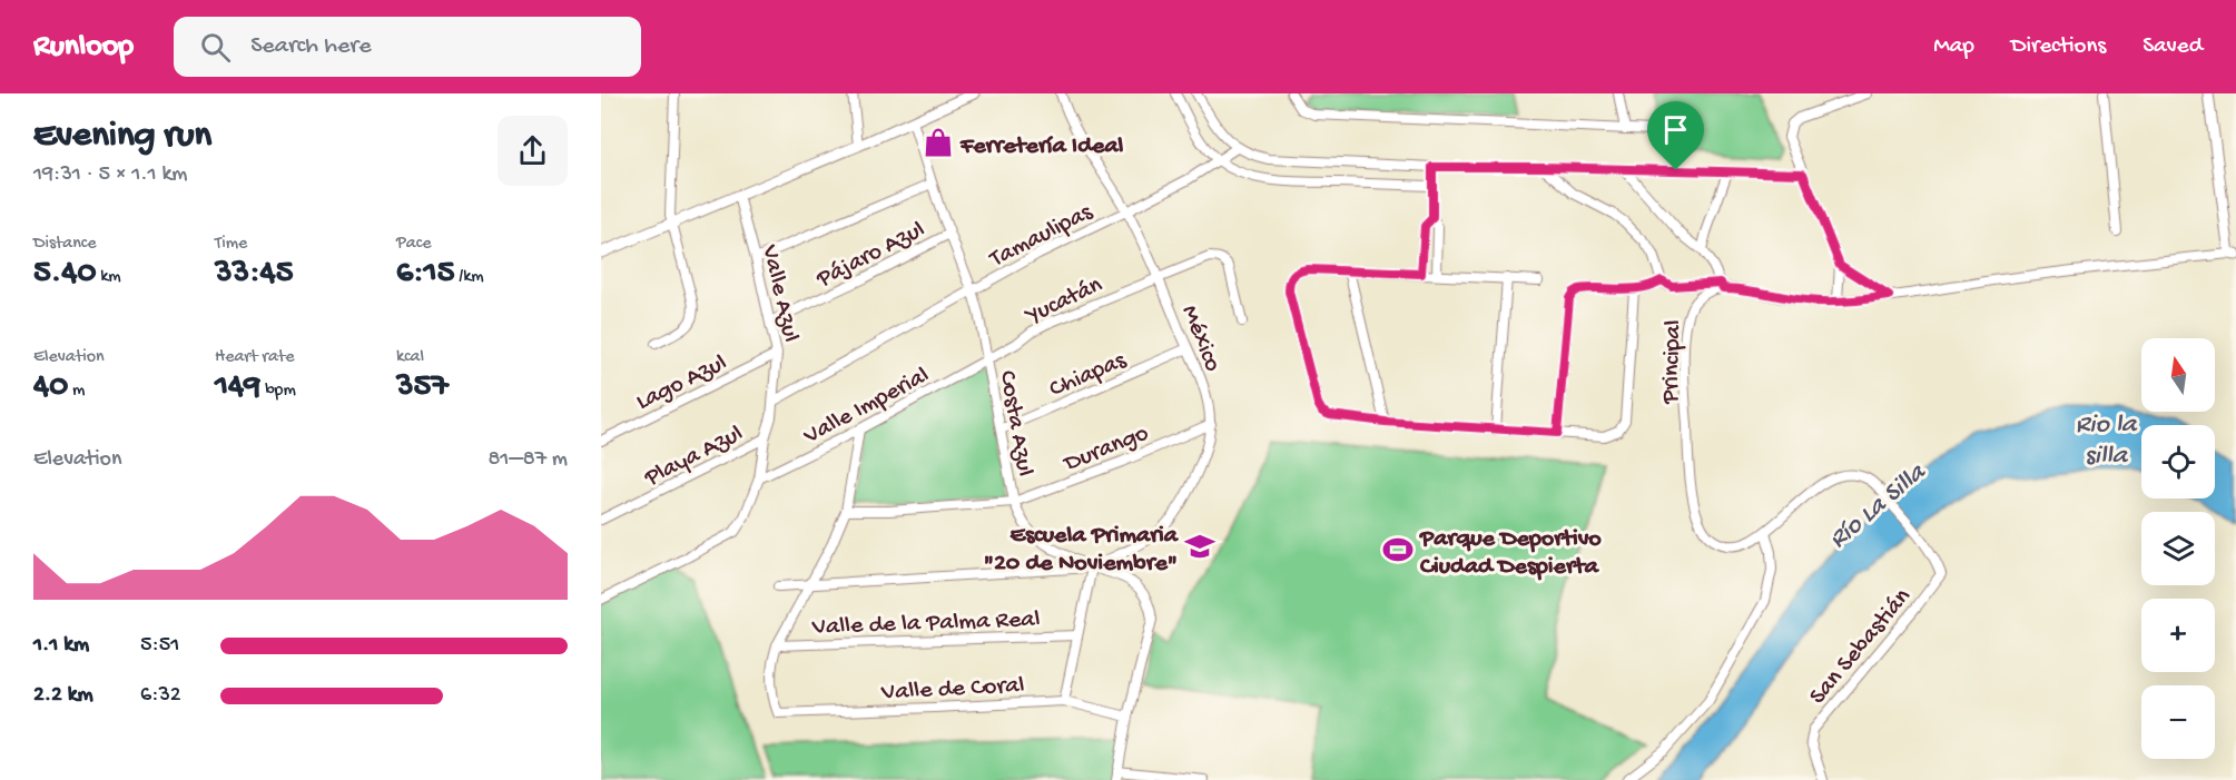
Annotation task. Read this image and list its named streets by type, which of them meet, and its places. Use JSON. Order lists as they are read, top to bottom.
{
  "streets": {
    "street": [
      "Tamaulipas",
      "Pájaro Azul",
      "Valle Azul",
      "Yucatán",
      "México",
      "Principal",
      "Chiapas",
      "Lago Azul",
      "Valle Imperial",
      "Costa Azul",
      "Durango",
      "Playa Azul",
      "Valle de la Palma Real",
      "San Sebastián",
      "Valle de Coral"
    ]
  },
  "crossings": [
    ["Tamaulipas", "Valle Azul"],
    ["Tamaulipas", "México"],
    ["Tamaulipas", "Costa Azul"],
    ["Pájaro Azul", "Valle Azul"],
    ["Pájaro Azul", "Costa Azul"],
    ["Valle Azul", "Lago Azul"],
    ["Valle Azul", "Valle Imperial"],
    ["Valle Azul", "Playa Azul"],
    ["Yucatán", "México"],
    ["Yucatán", "Valle Imperial"],
    ["Yucatán", "Costa Azul"],
    ["México", "Chiapas"],
    ["México", "Costa Azul"],
    ["México", "Durango"],
    ["Principal", "San Sebastián"],
    ["Chiapas", "Costa Azul"],
    ["Valle Imperial", "Costa Azul"],
    ["Costa Azul", "Durango"],
    ["Valle de la Palma Real", "Valle de Coral"]
  ],
  "water": ["Rio la silla", "Río La Silla"],
  "places": {
    "shop": ["Ferretería Ideal"],
    "school or university": ["Escuela Primaria \"20 de Noviembre\""],
    "sports": ["Parque Deportivo Ciudad Despierta"]
  },
  "north": "top",
  "page": {
    "header": "Runloop",
    "search": "Search here",
    "nav": ["Map", "Directions", "Saved"],
    "heading": ["Evening run", "19:31 · 5 × 1.1 km"],
    "stats": [
      ["Distance", "5.40 km"],
      ["Time", "33:45"],
      ["Pace", "6:15 /km"],
      ["Elevation", "40 m"],
      ["Heart rate", "149 bpm"],
      ["kcal", "357"]
    ],
    "map_buttons": ["+", "−"],
    "chart": ["Elevation", "81–87 m"],
    "list": [
      {
        "name": "1.1 km",
        "note": "5:51"
      },
      {
        "name": "2.2 km",
        "note": "6:32"
      }
    ]
  }
}
